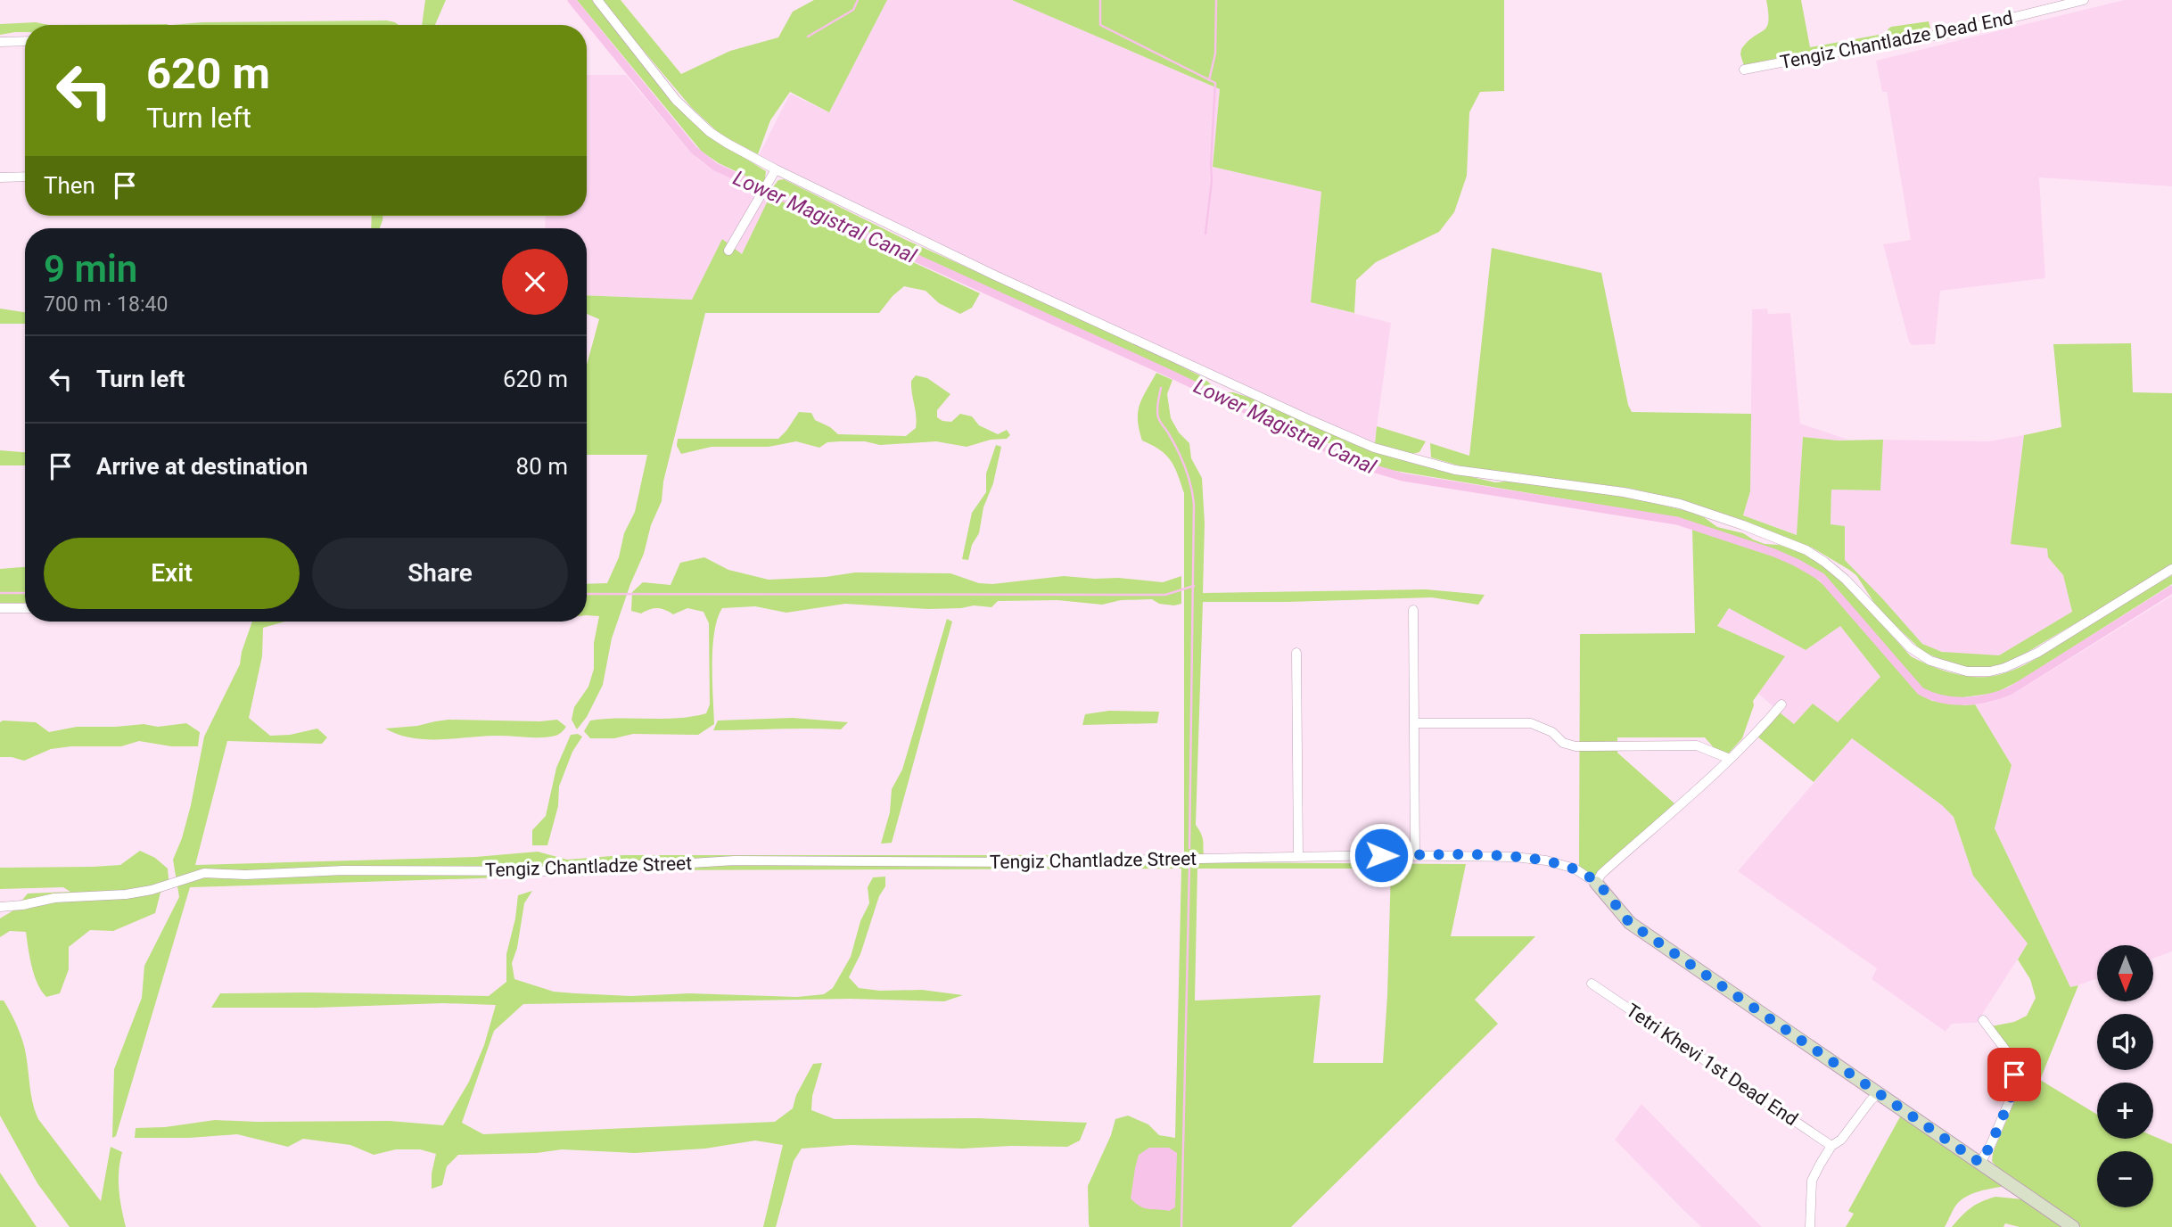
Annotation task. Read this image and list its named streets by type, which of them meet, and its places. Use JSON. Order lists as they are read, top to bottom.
{
  "streets": {
    "street": ["Tengiz Chantladze Dead End", "Tengiz Chantladze Street", "Tetri Khevi 1st Dead End"]
  },
  "water": ["Lower Magistral Canal"],
  "north": "bottom",
  "page": {
    "turn": ["620 m", "Turn left"],
    "then": "Then",
    "heading": ["9 min", "700 m · 18:40"],
    "list": [
      {
        "name": "Turn left",
        "value": "620 m"
      },
      {
        "name": "Arrive at destination",
        "value": "80 m"
      }
    ],
    "buttons": ["Exit", "Share"],
    "map_buttons": ["+", "−"]
  }
}
